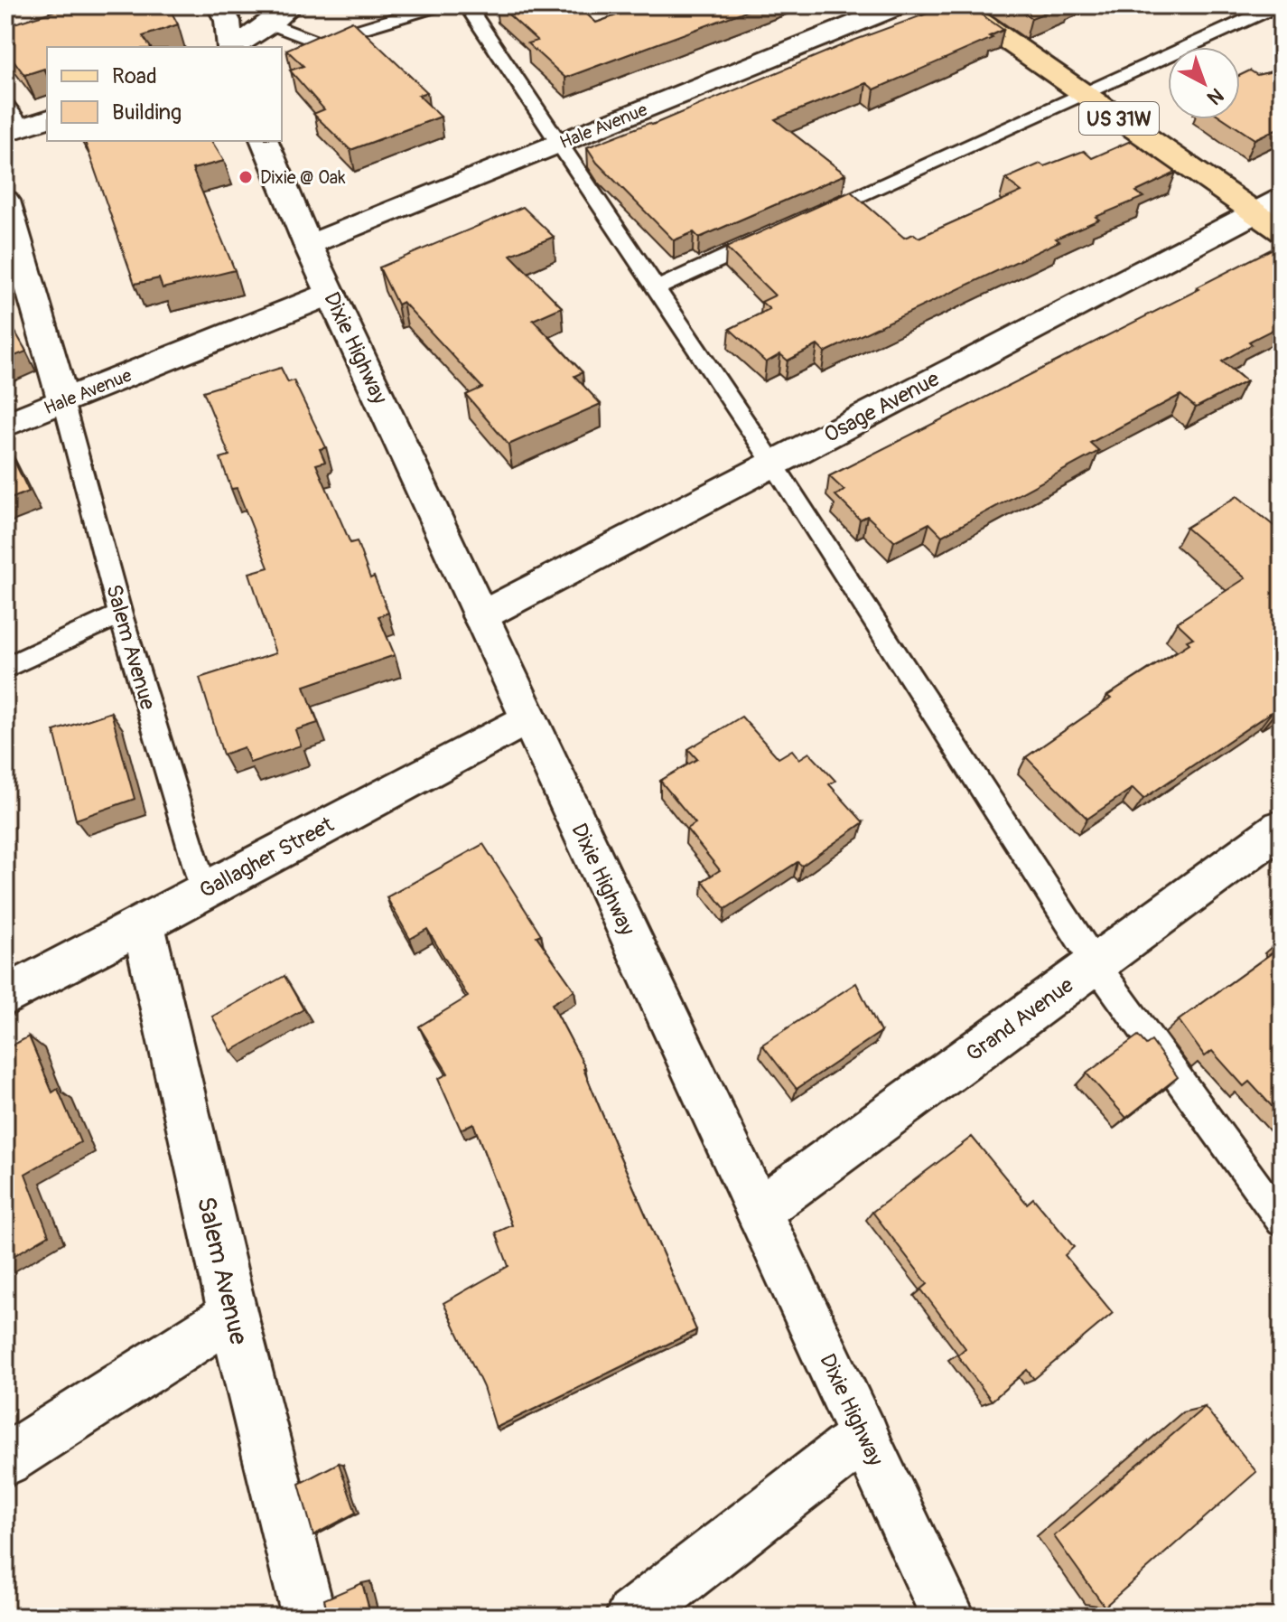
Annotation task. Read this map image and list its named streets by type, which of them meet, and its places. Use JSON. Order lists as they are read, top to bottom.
{
  "streets": {
    "main road": ["US 31W"],
    "street": [
      "Hale Avenue",
      "Dixie Highway",
      "Osage Avenue",
      "Salem Avenue",
      "Gallagher Street",
      "Grand Avenue"
    ]
  },
  "crossings": [
    ["US 31W", "Osage Avenue"],
    ["Hale Avenue", "Dixie Highway"],
    ["Hale Avenue", "Salem Avenue"],
    ["Dixie Highway", "Osage Avenue"],
    ["Dixie Highway", "Gallagher Street"],
    ["Dixie Highway", "Grand Avenue"],
    ["Salem Avenue", "Gallagher Street"]
  ],
  "places": ["Dixie @ Oak"],
  "legend": ["Road", "Building"],
  "north": "bottom right"
}
